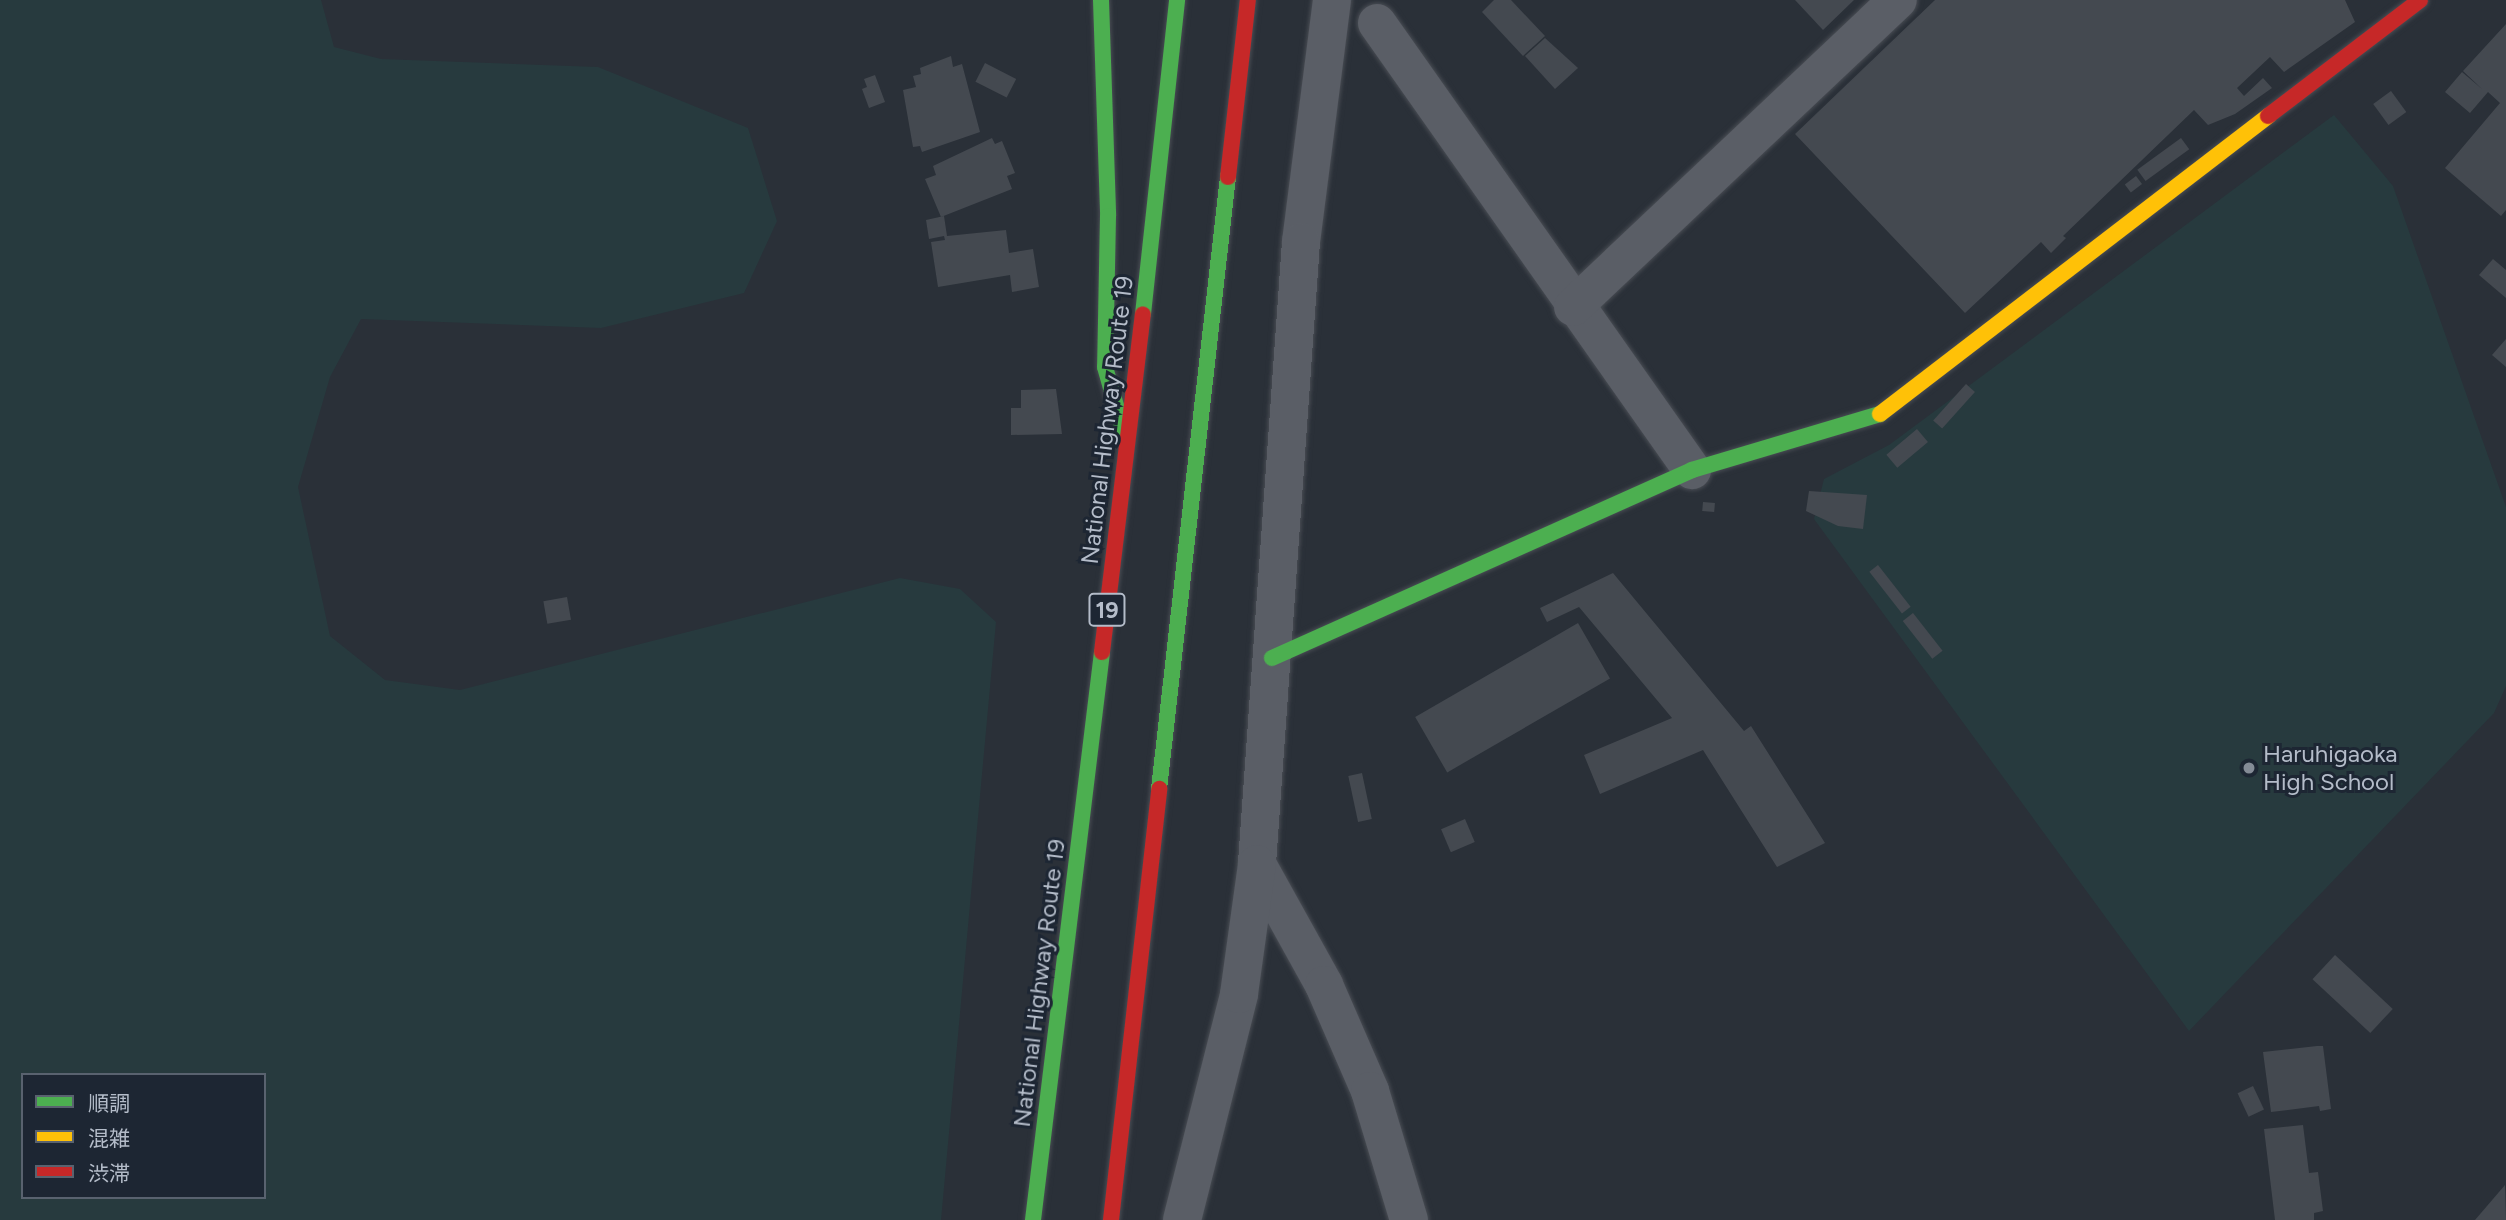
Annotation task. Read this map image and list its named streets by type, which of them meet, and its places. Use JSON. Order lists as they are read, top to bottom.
{
  "streets": {
    "main road": ["National Highway Route 19", "19"]
  },
  "places": ["Haruhigaoka High School"],
  "legend": ["順調", "混雑", "渋滞"]
}
